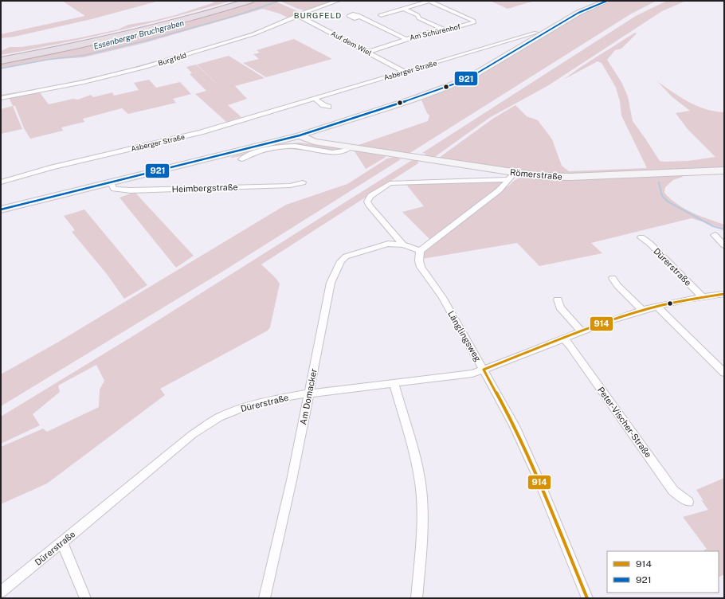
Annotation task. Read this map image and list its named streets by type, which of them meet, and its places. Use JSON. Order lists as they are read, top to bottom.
{
  "streets": {
    "street": [
      "Am Schürenhof",
      "Auf dem Wiel",
      "Burgfeld",
      "Asberger Straße",
      "Römerstraße",
      "Heimbergstraße",
      "Dürerstraße",
      "Länglingsweg",
      "Am Domacker",
      "Peter-Vischer-Straße"
    ]
  },
  "crossings": [
    ["Am Schürenhof", "Auf dem Wiel"],
    ["Auf dem Wiel", "Burgfeld"],
    ["Auf dem Wiel", "Asberger Straße"],
    ["Dürerstraße", "Länglingsweg"],
    ["Dürerstraße", "Am Domacker"],
    ["Dürerstraße", "Peter-Vischer-Straße"]
  ],
  "districts": ["BURGFELD"],
  "water": ["Essenberger Bruchgraben"],
  "lines": ["transit line 921", "transit line 914"],
  "legend": ["914", "921"]
}
